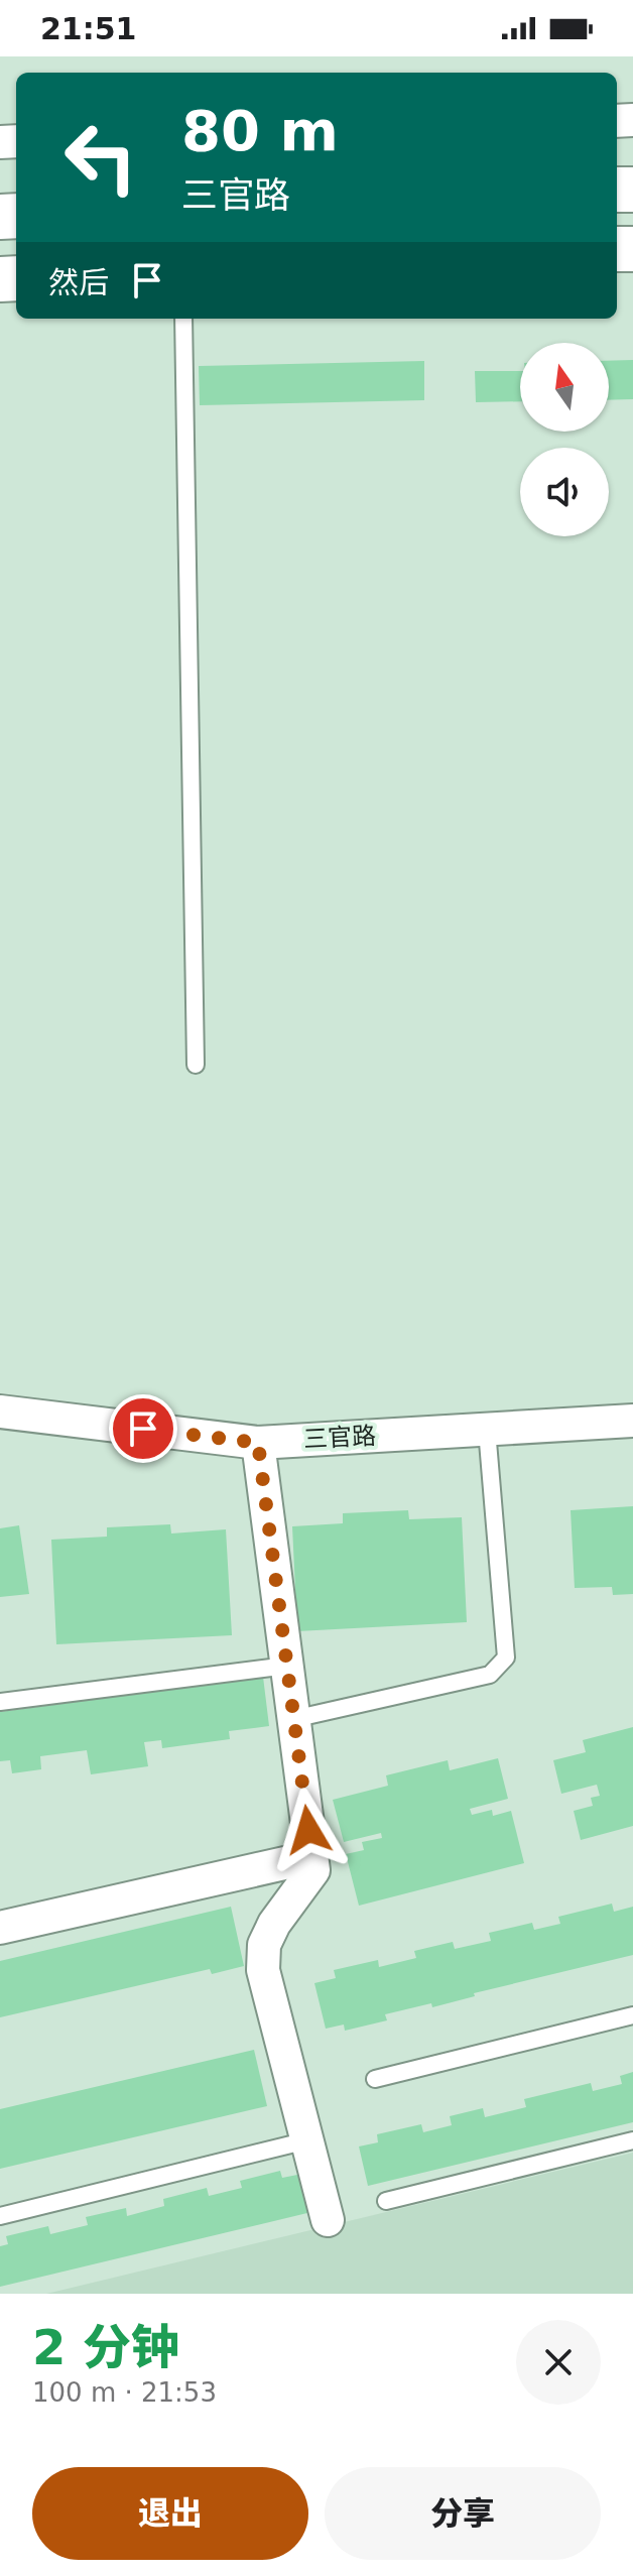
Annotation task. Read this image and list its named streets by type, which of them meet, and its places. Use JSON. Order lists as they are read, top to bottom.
{
  "streets": {
    "street": ["三官路"]
  },
  "north": "top",
  "page": {
    "status": "21:51",
    "turn": ["80 m", "三官路"],
    "then": "然后",
    "heading": ["2 分钟", "100 m · 21:53"],
    "buttons": ["退出", "分享"]
  }
}
